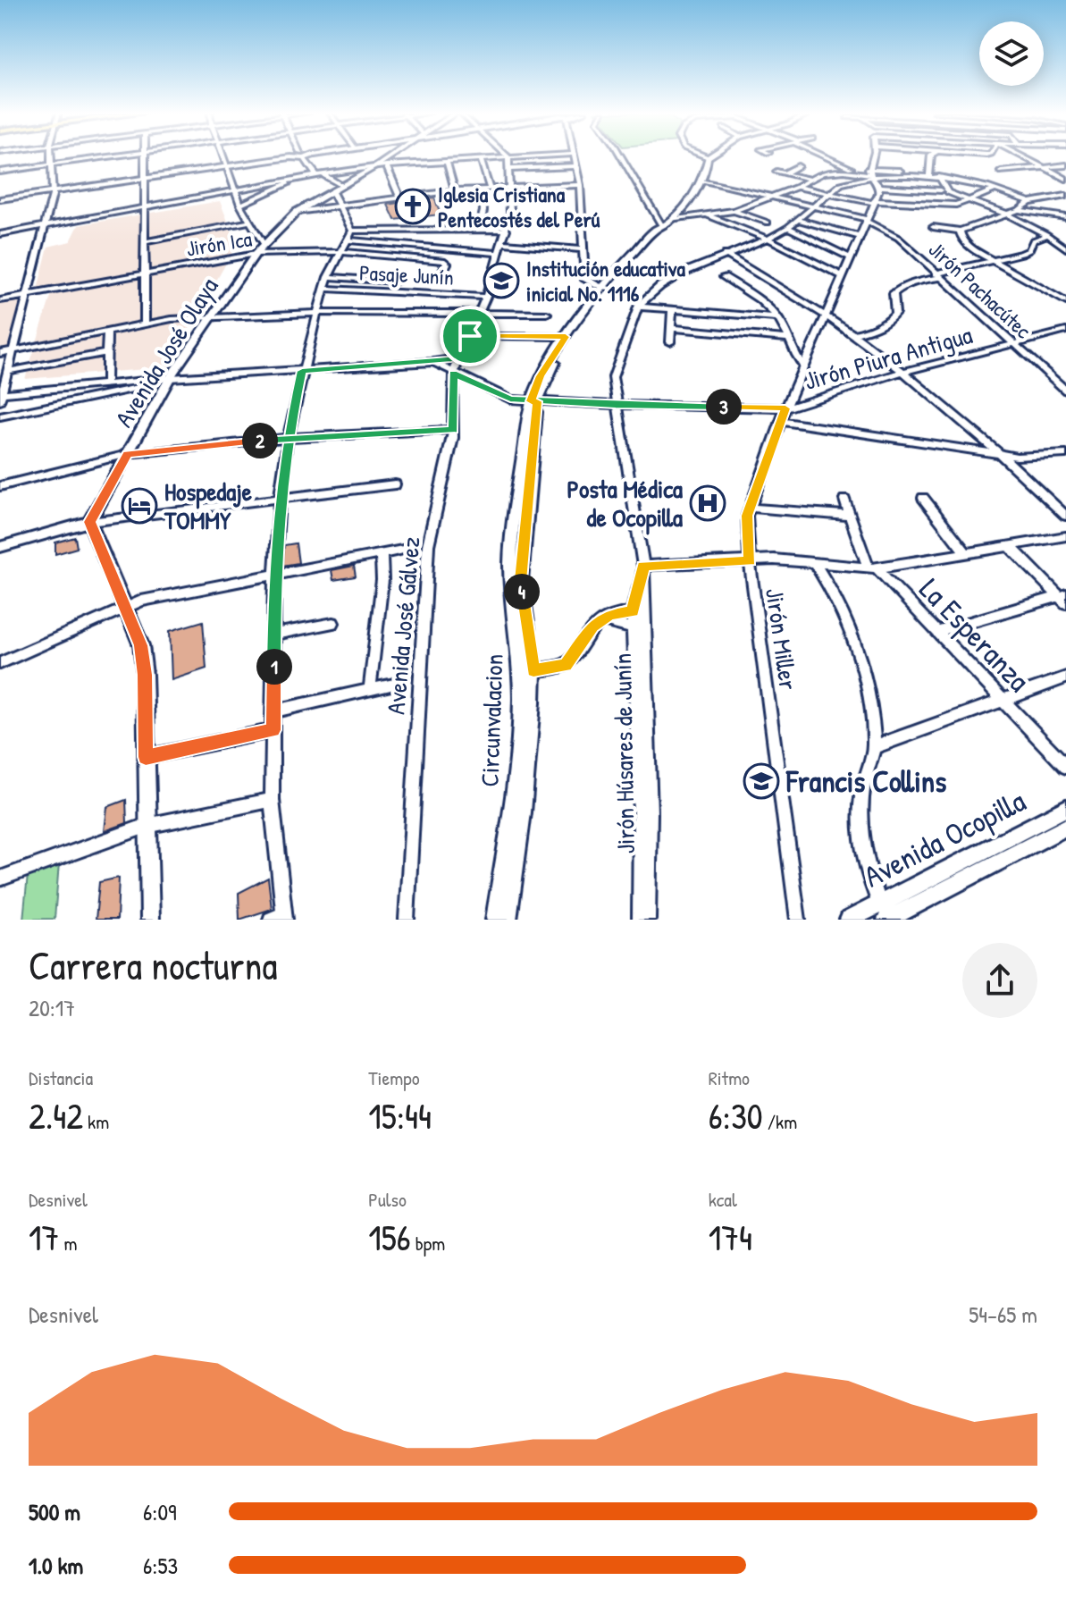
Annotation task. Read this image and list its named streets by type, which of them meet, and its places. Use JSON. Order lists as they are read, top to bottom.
{
  "streets": {
    "street": [
      "Jirón Ica",
      "Pasaje Junín",
      "Jirón Pachacútec",
      "Avenida José Olaya",
      "Jirón Piura Antigua",
      "Avenida José Gálvez",
      "La Esperanza",
      "Jirón Miller",
      "Circunvalacion",
      "Jirón Húsares de Junín",
      "Avenida Ocopilla"
    ]
  },
  "crossings": [
    ["Jirón Ica", "Avenida José Olaya"],
    ["Pasaje Junín", "Avenida José Gálvez"],
    ["Jirón Pachacútec", "Jirón Piura Antigua"],
    ["Jirón Pachacútec", "Jirón Miller"],
    ["Jirón Pachacútec", "Circunvalacion"],
    ["Jirón Piura Antigua", "Avenida José Gálvez"],
    ["Jirón Piura Antigua", "Jirón Miller"],
    ["Jirón Piura Antigua", "Circunvalacion"],
    ["Jirón Piura Antigua", "Jirón Húsares de Junín"]
  ],
  "places": {
    "church": ["Iglesia Cristiana Pentecostés del Perú"],
    "school or university": ["Institución educativa inicial No. 1116", "Francis Collins"],
    "hospital": ["Posta Médica de Ocopilla"],
    "hotel": ["Hospedaje TOMMY"]
  },
  "page": {
    "pins": [
      "3",
      "2",
      "4",
      "1"
    ],
    "heading": ["Carrera nocturna", "20:17"],
    "stats": [
      ["Distancia", "2.42 km"],
      ["Tiempo", "15:44"],
      ["Ritmo", "6:30 /km"],
      ["Desnivel", "17 m"],
      ["Pulso", "156 bpm"],
      ["kcal", "174"]
    ],
    "chart": ["Desnivel", "54–65 m"],
    "list": [
      {
        "name": "500 m",
        "note": "6:09"
      },
      {
        "name": "1.0 km",
        "note": "6:53"
      }
    ]
  }
}
